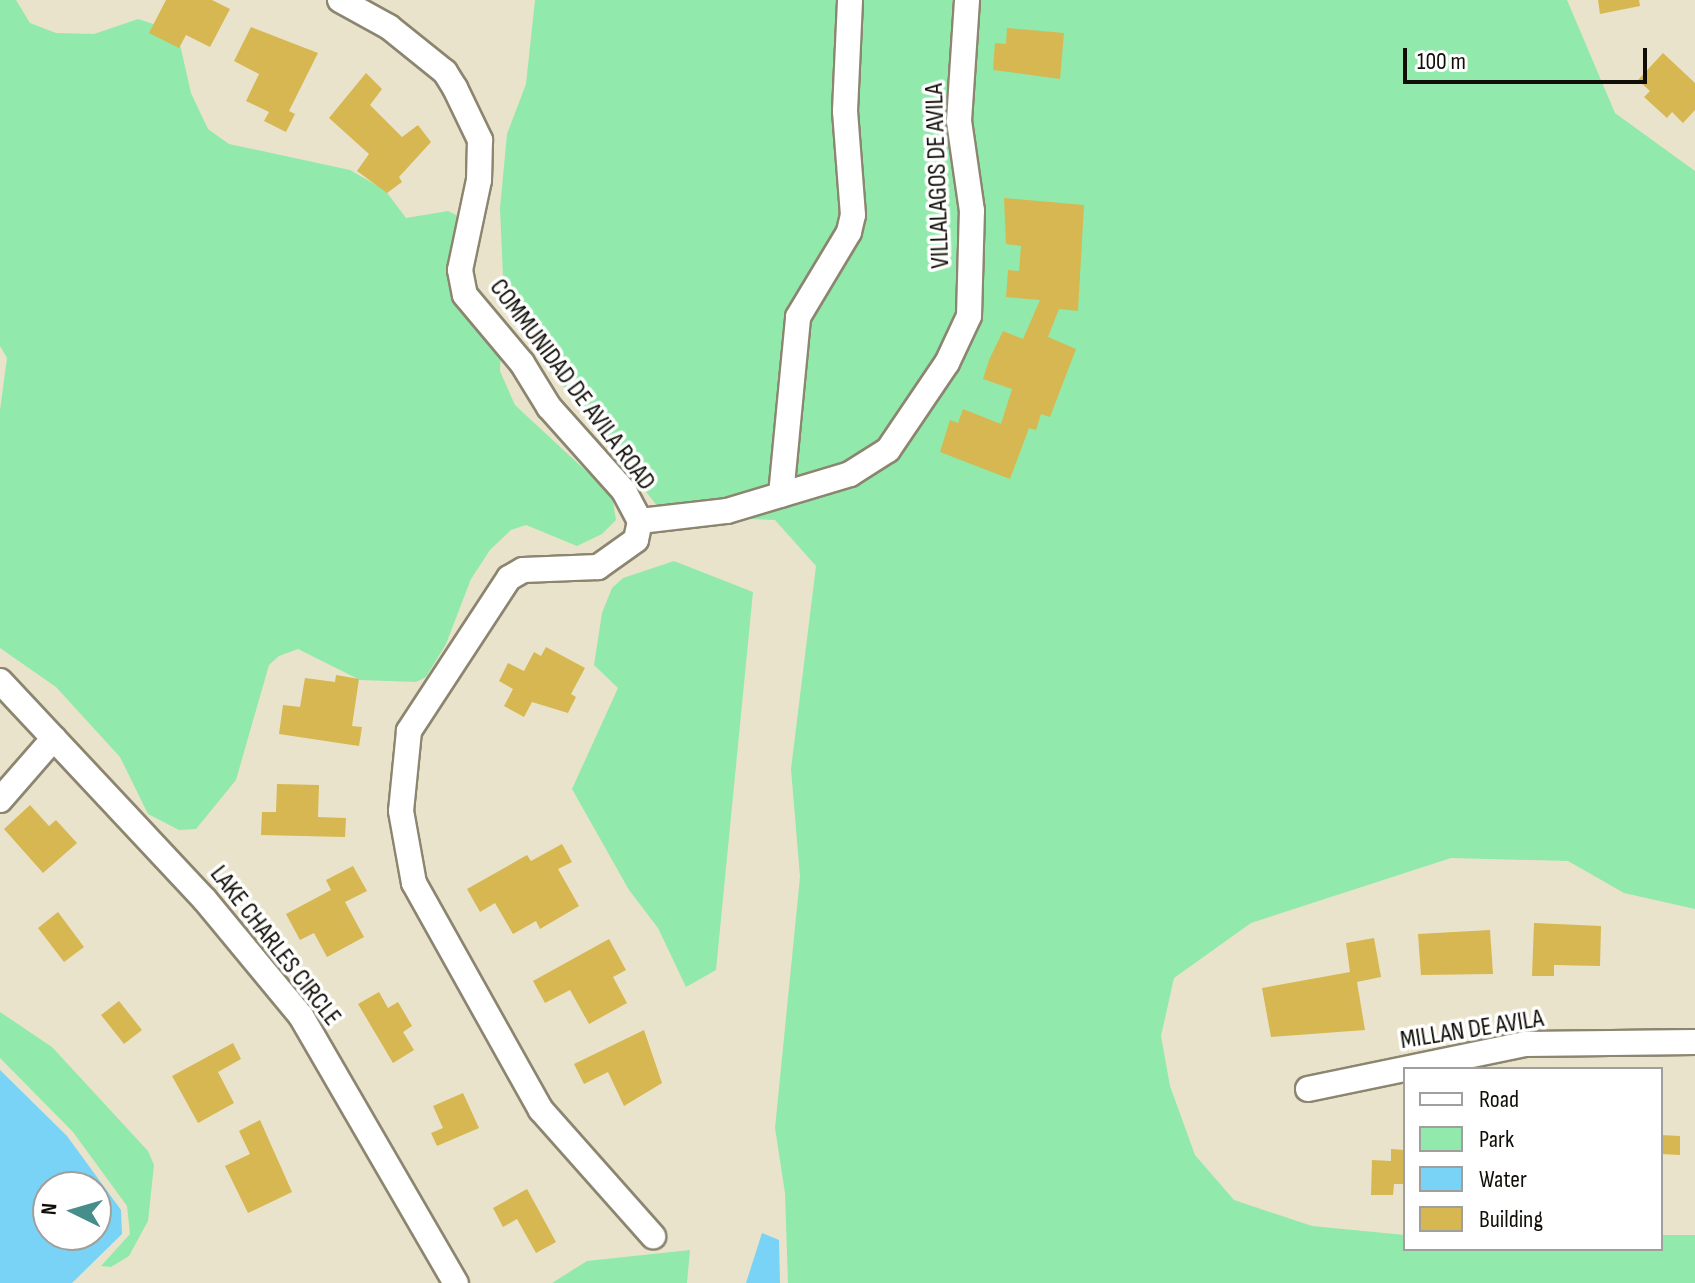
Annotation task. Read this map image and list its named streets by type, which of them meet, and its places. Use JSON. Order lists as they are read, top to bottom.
{
  "streets": {
    "street": [
      "VILLALAGOS DE AVILA",
      "COMMUNIDAD DE AVILA ROAD",
      "LAKE CHARLES CIRCLE",
      "MILLAN DE AVILA"
    ]
  },
  "crossings": [
    ["VILLALAGOS DE AVILA", "COMMUNIDAD DE AVILA ROAD"]
  ],
  "legend": [
    "Road",
    "Park",
    "Water",
    "Building"
  ],
  "scale_bar": "100 m",
  "north": "left"
}
